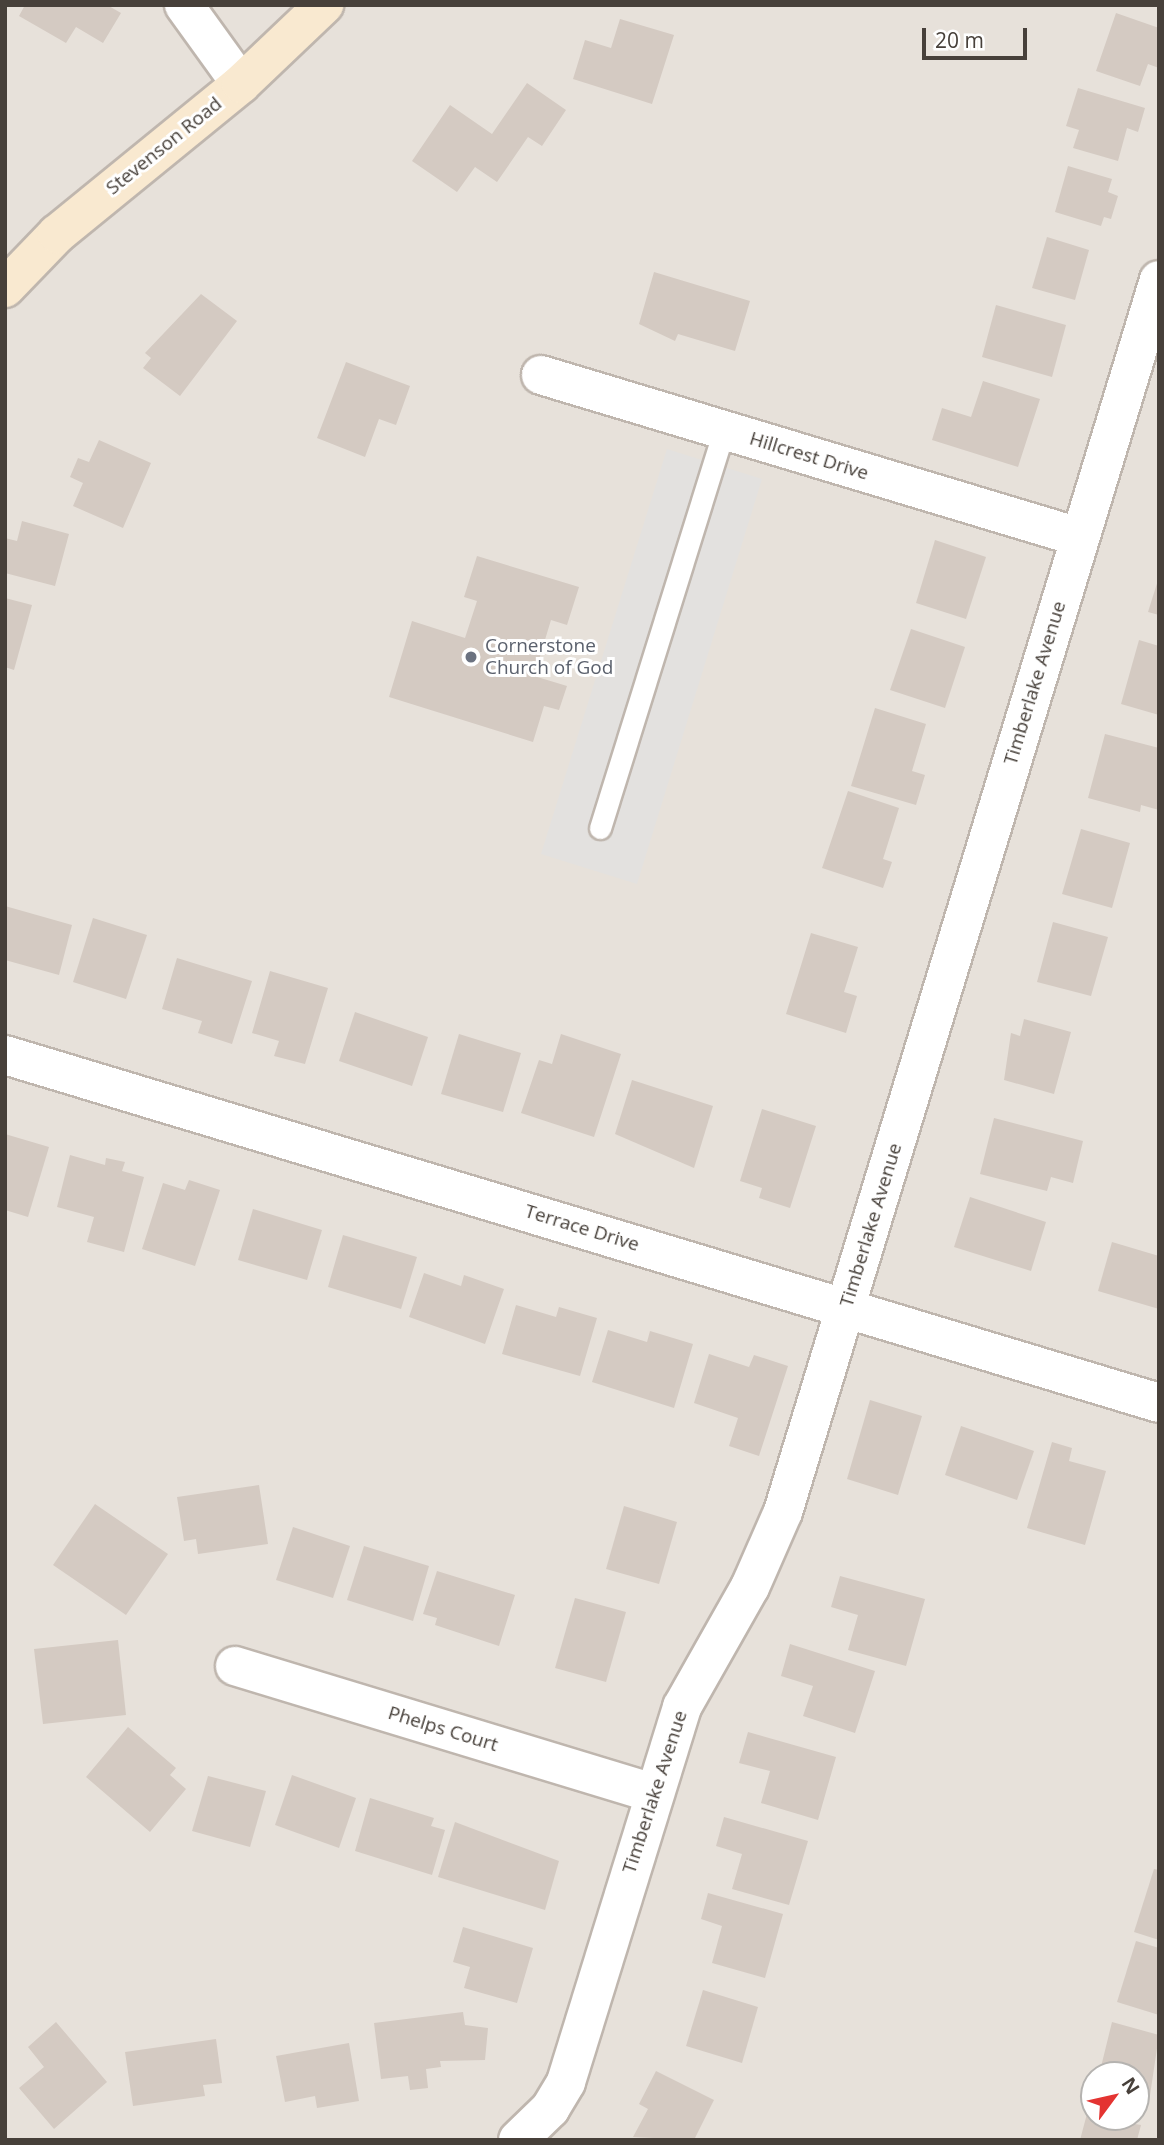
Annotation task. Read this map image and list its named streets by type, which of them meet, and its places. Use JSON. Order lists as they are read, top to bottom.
{
  "streets": {
    "main road": ["Stevenson Road"],
    "street": [
      "Hillcrest Drive",
      "Timberlake Avenue",
      "Terrace Drive",
      "Phelps Court"
    ]
  },
  "crossings": [
    ["Hillcrest Drive", "Timberlake Avenue"],
    ["Timberlake Avenue", "Terrace Drive"],
    ["Timberlake Avenue", "Phelps Court"]
  ],
  "places": ["Cornerstone Church of God"],
  "scale_bar": "20 m",
  "north": "top right"
}
